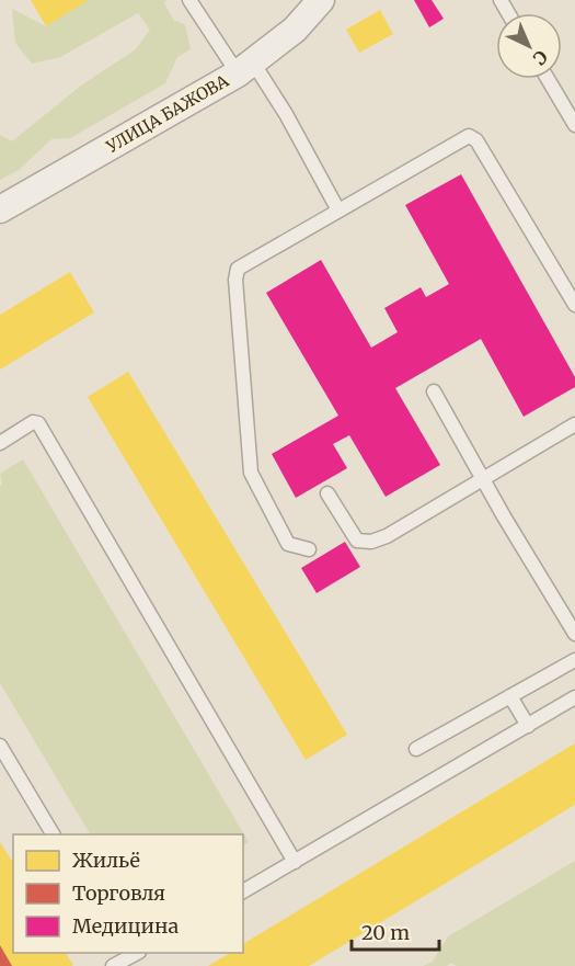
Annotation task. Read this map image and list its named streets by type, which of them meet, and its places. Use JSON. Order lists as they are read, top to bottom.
{
  "streets": {
    "street": ["УЛИЦА БАЖОВА"]
  },
  "legend": ["Жильё", "Торговля", "Медицина"],
  "scale_bar": "20 m",
  "north": "bottom right"
}
